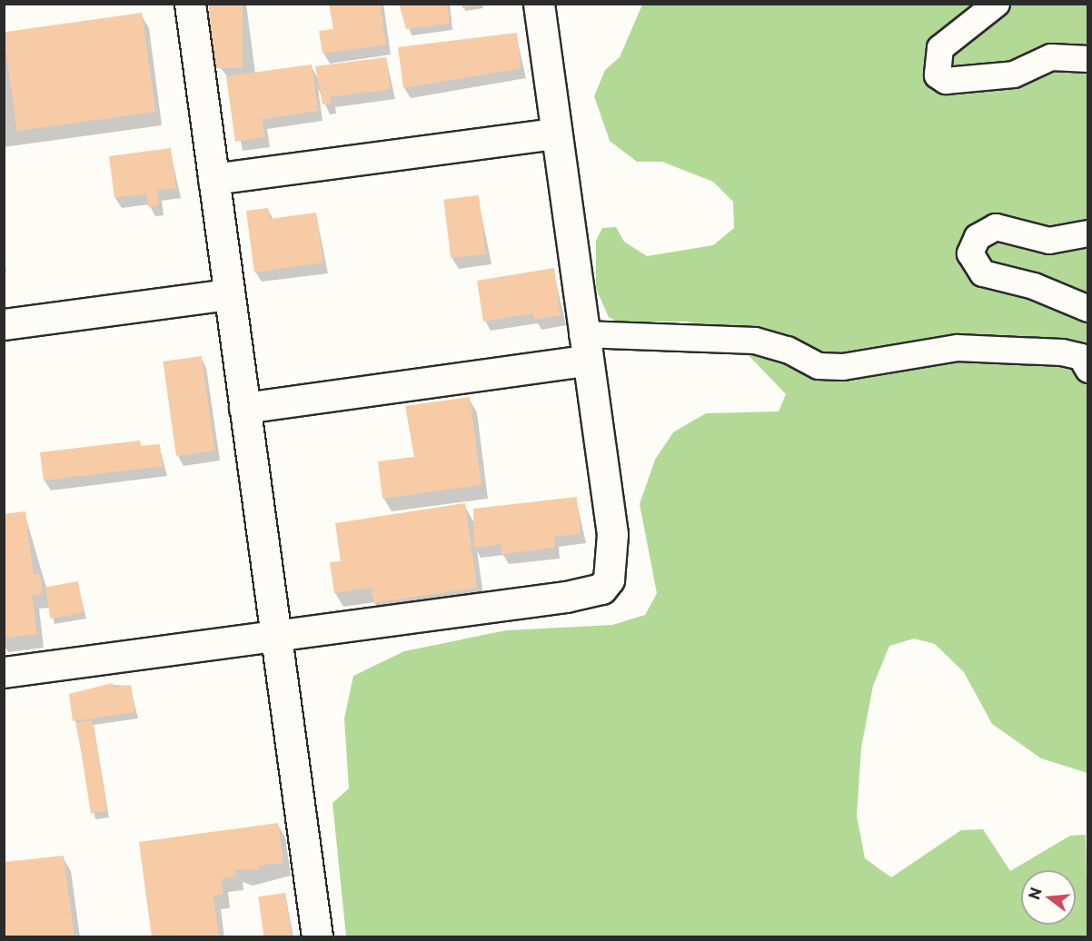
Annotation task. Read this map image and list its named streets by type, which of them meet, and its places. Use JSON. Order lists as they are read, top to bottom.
{
  "north": "left"
}
